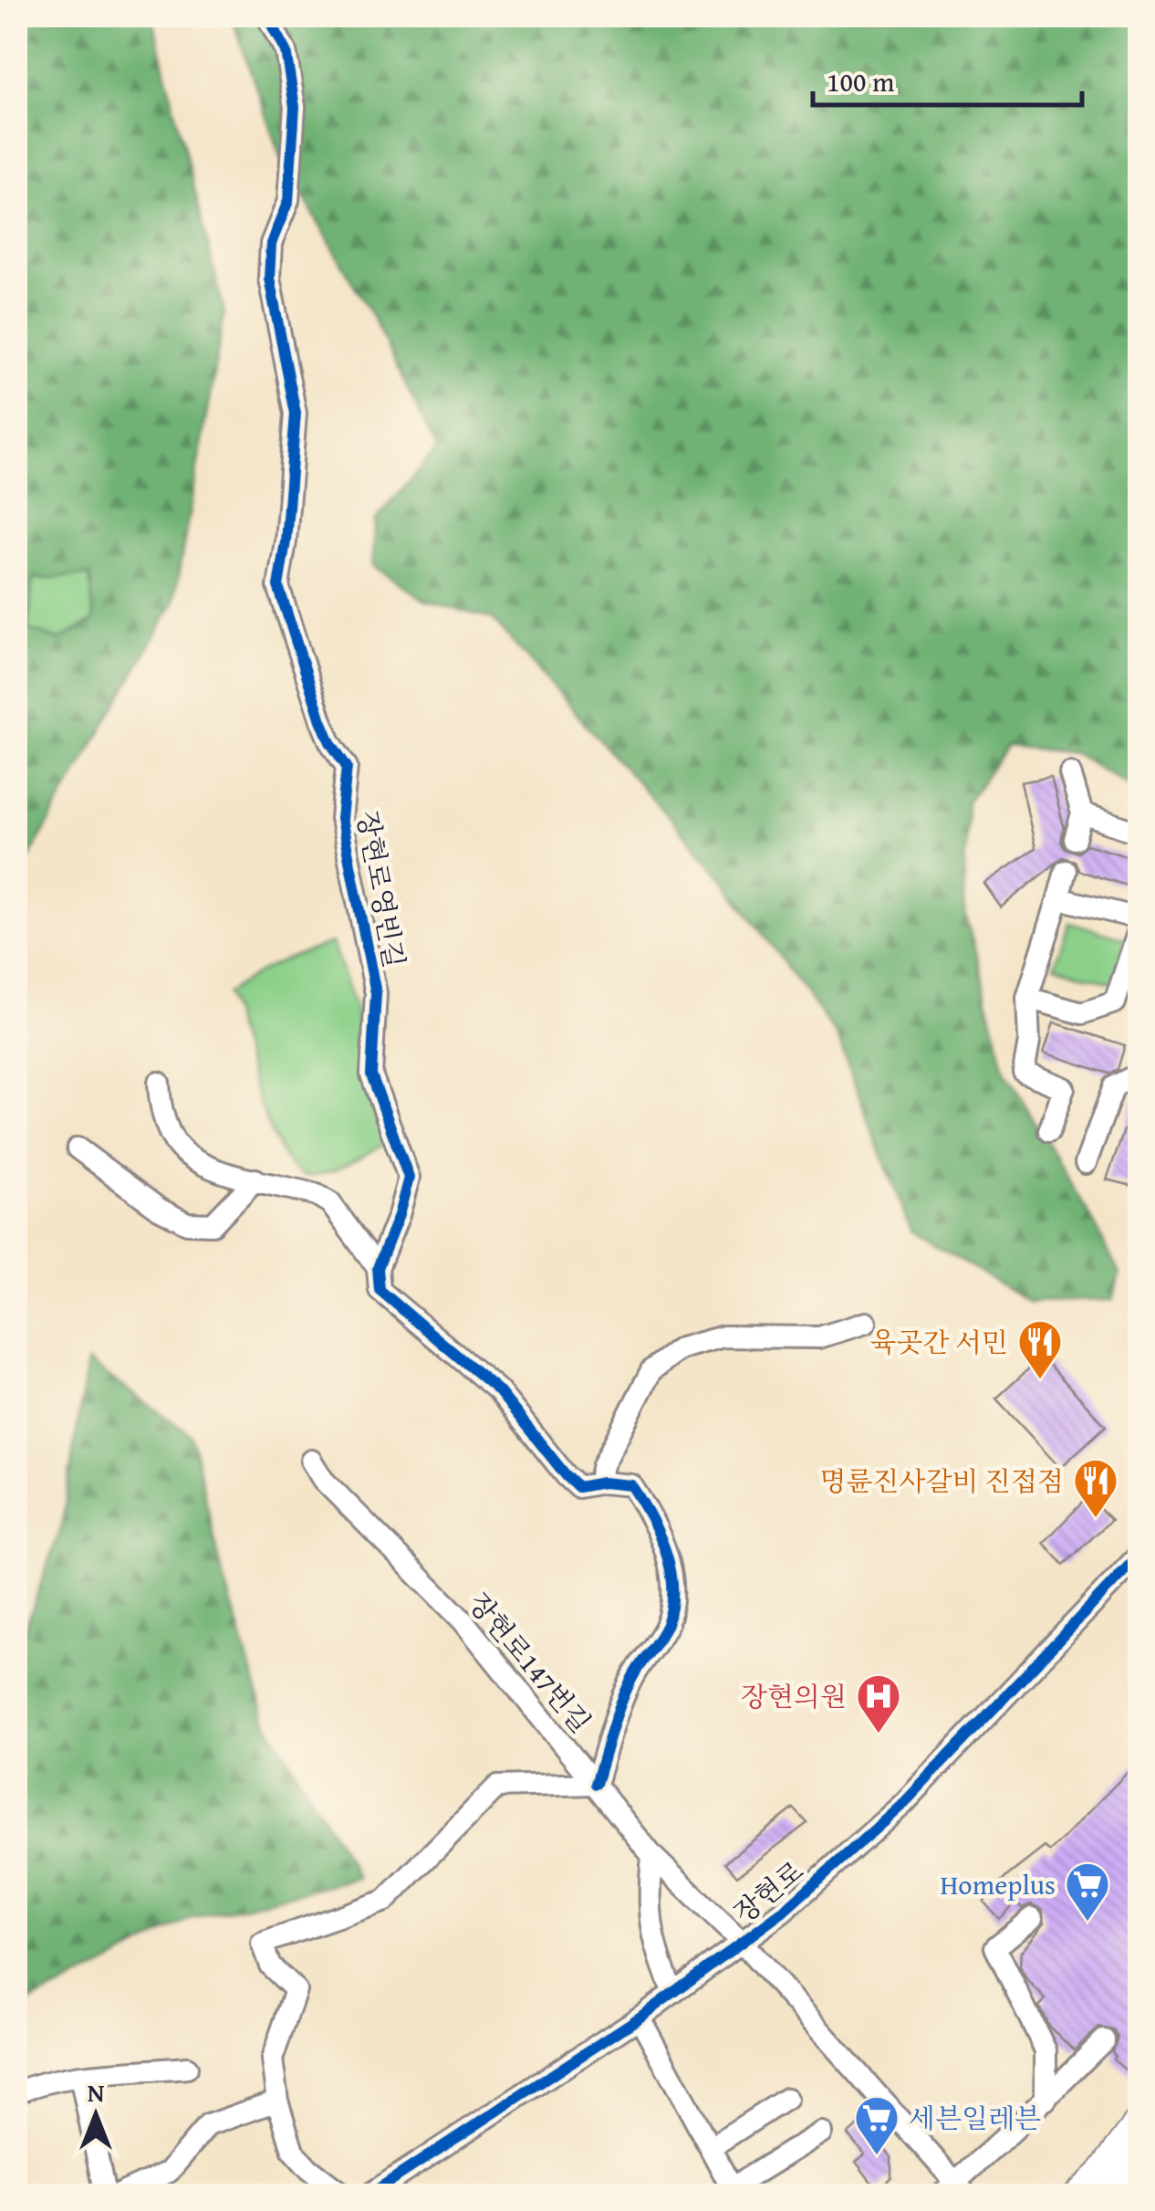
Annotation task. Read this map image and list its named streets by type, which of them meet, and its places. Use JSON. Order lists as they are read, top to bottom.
{
  "streets": {
    "street": ["장현로영빈길", "장현로147번길", "장현로"]
  },
  "crossings": [
    ["장현로147번길", "장현로"]
  ],
  "places": {
    "restaurant": ["육곳간 서민", "명륜진사갈비 진접점"],
    "hospital": ["장현의원"],
    "supermarket": ["Homeplus", "세븐일레븐"]
  },
  "scale_bar": "100 m",
  "north": "top"
}
